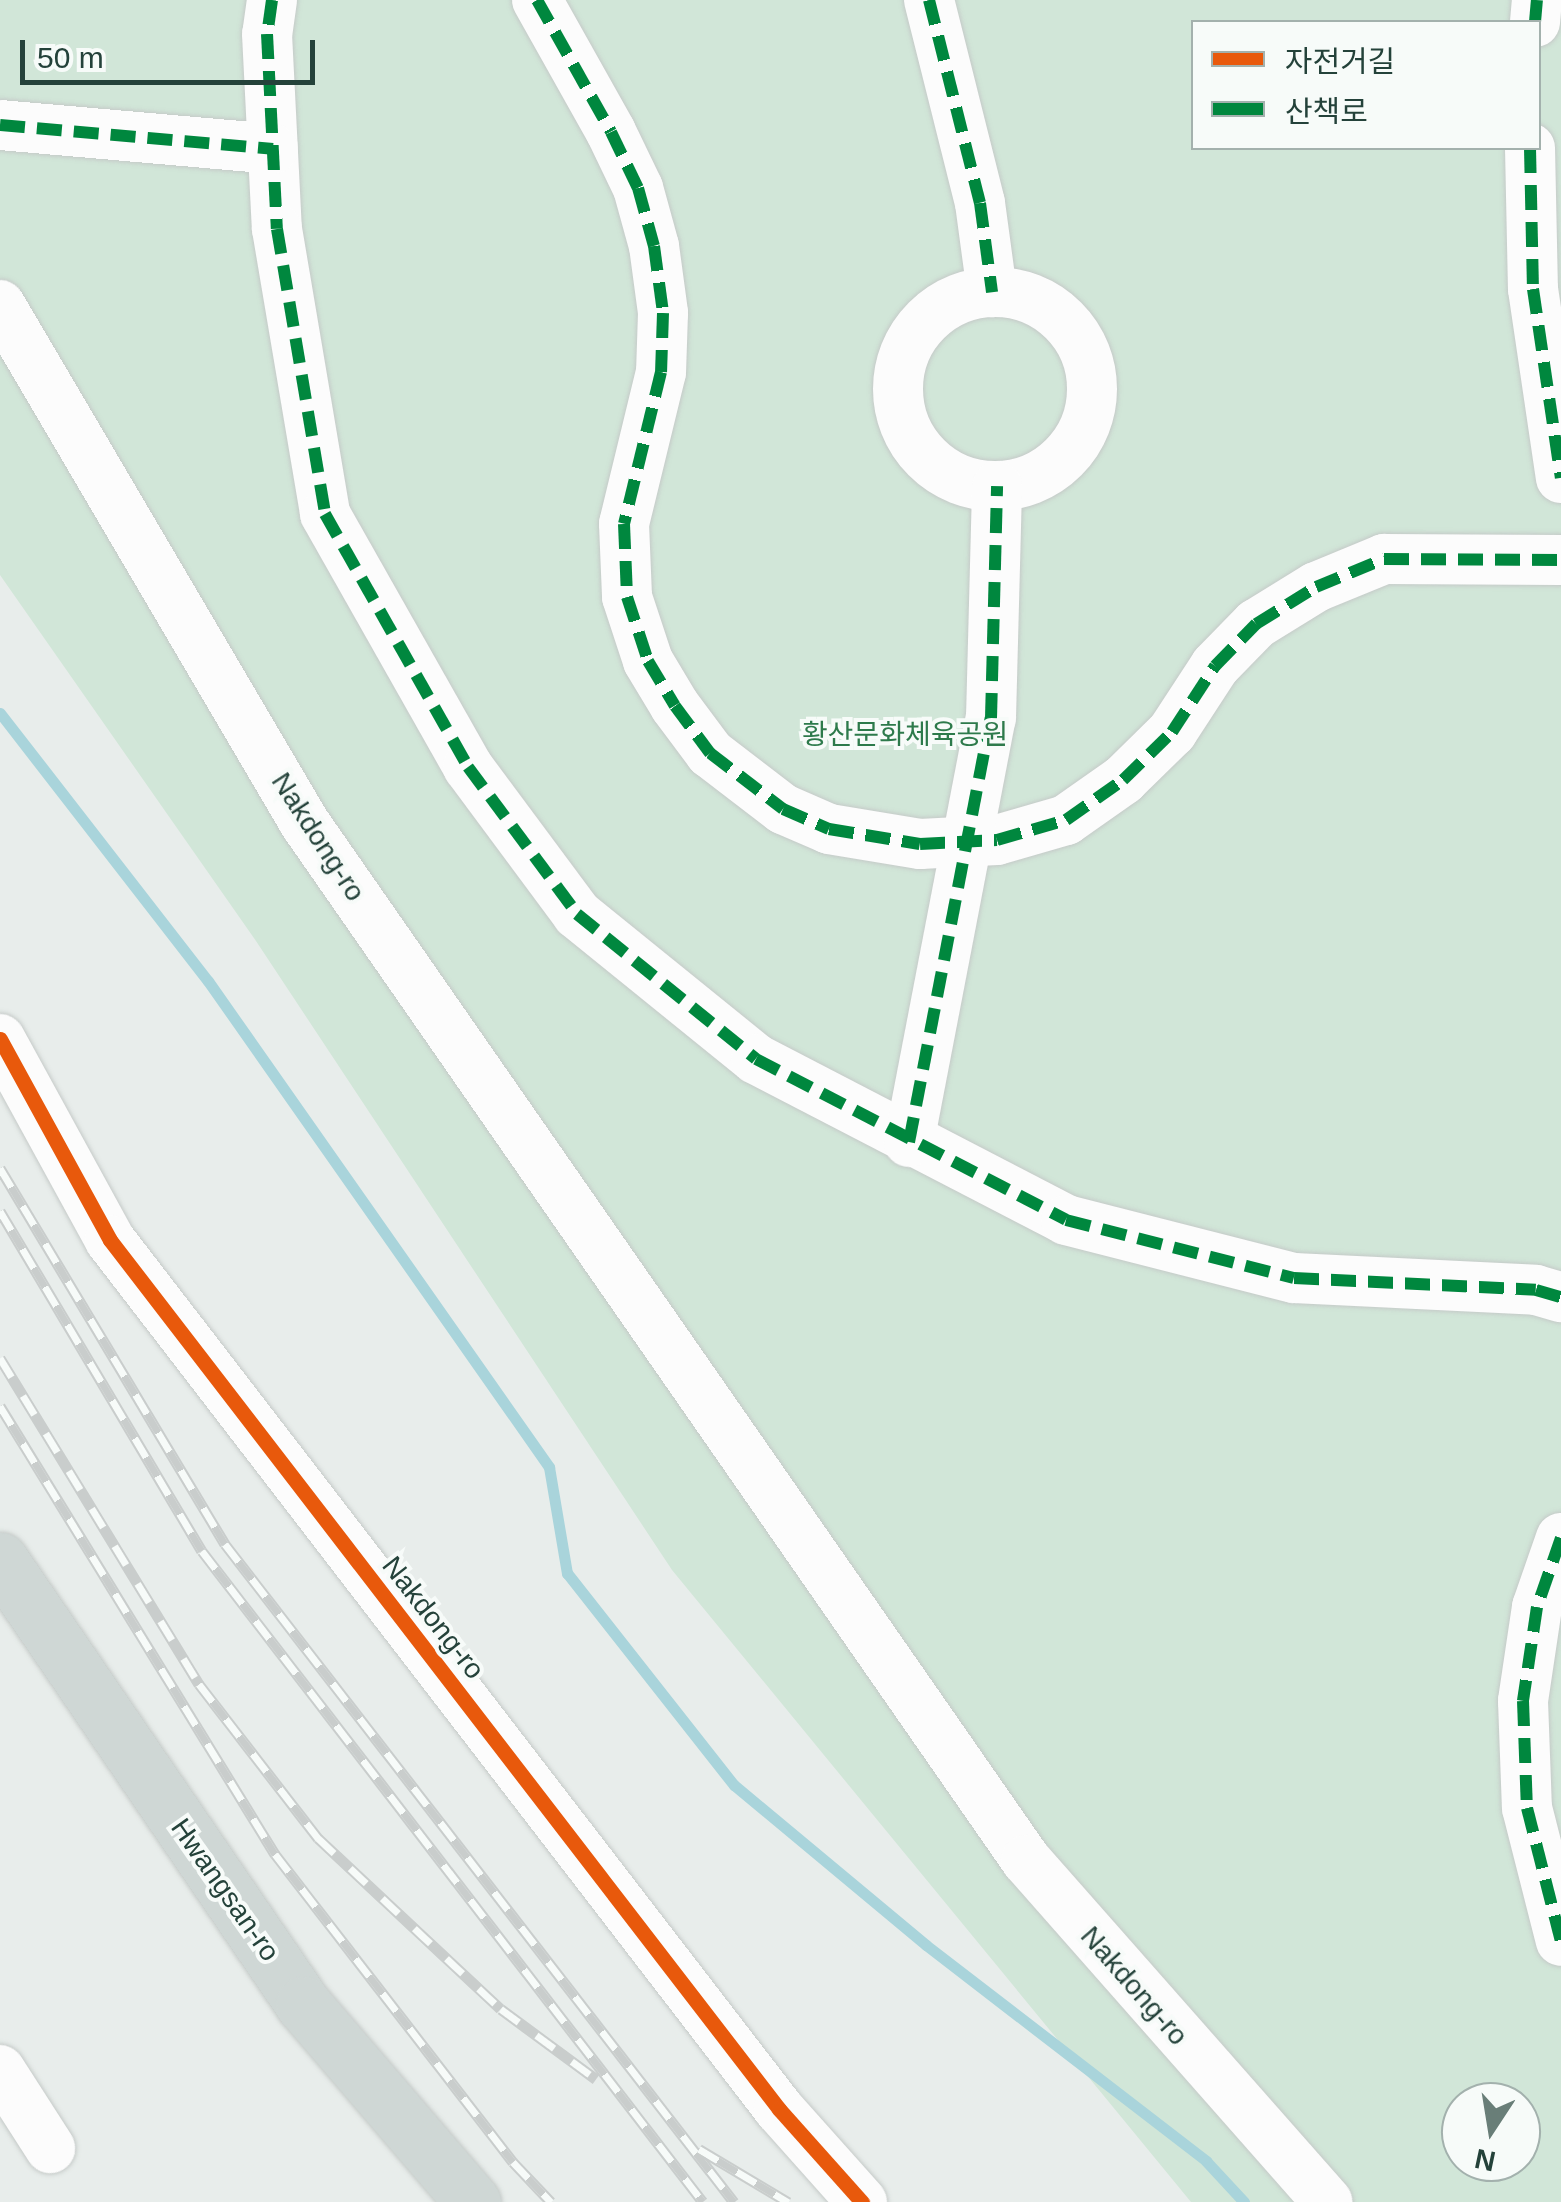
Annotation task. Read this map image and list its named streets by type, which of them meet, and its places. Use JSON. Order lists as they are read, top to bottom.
{
  "streets": {
    "main road": ["Hwangsan-ro"],
    "street": ["Nakdong-ro"]
  },
  "parks": ["황산문화체육공원"],
  "legend": ["자전거길", "산책로"],
  "scale_bar": "50 m",
  "north": "bottom"
}
